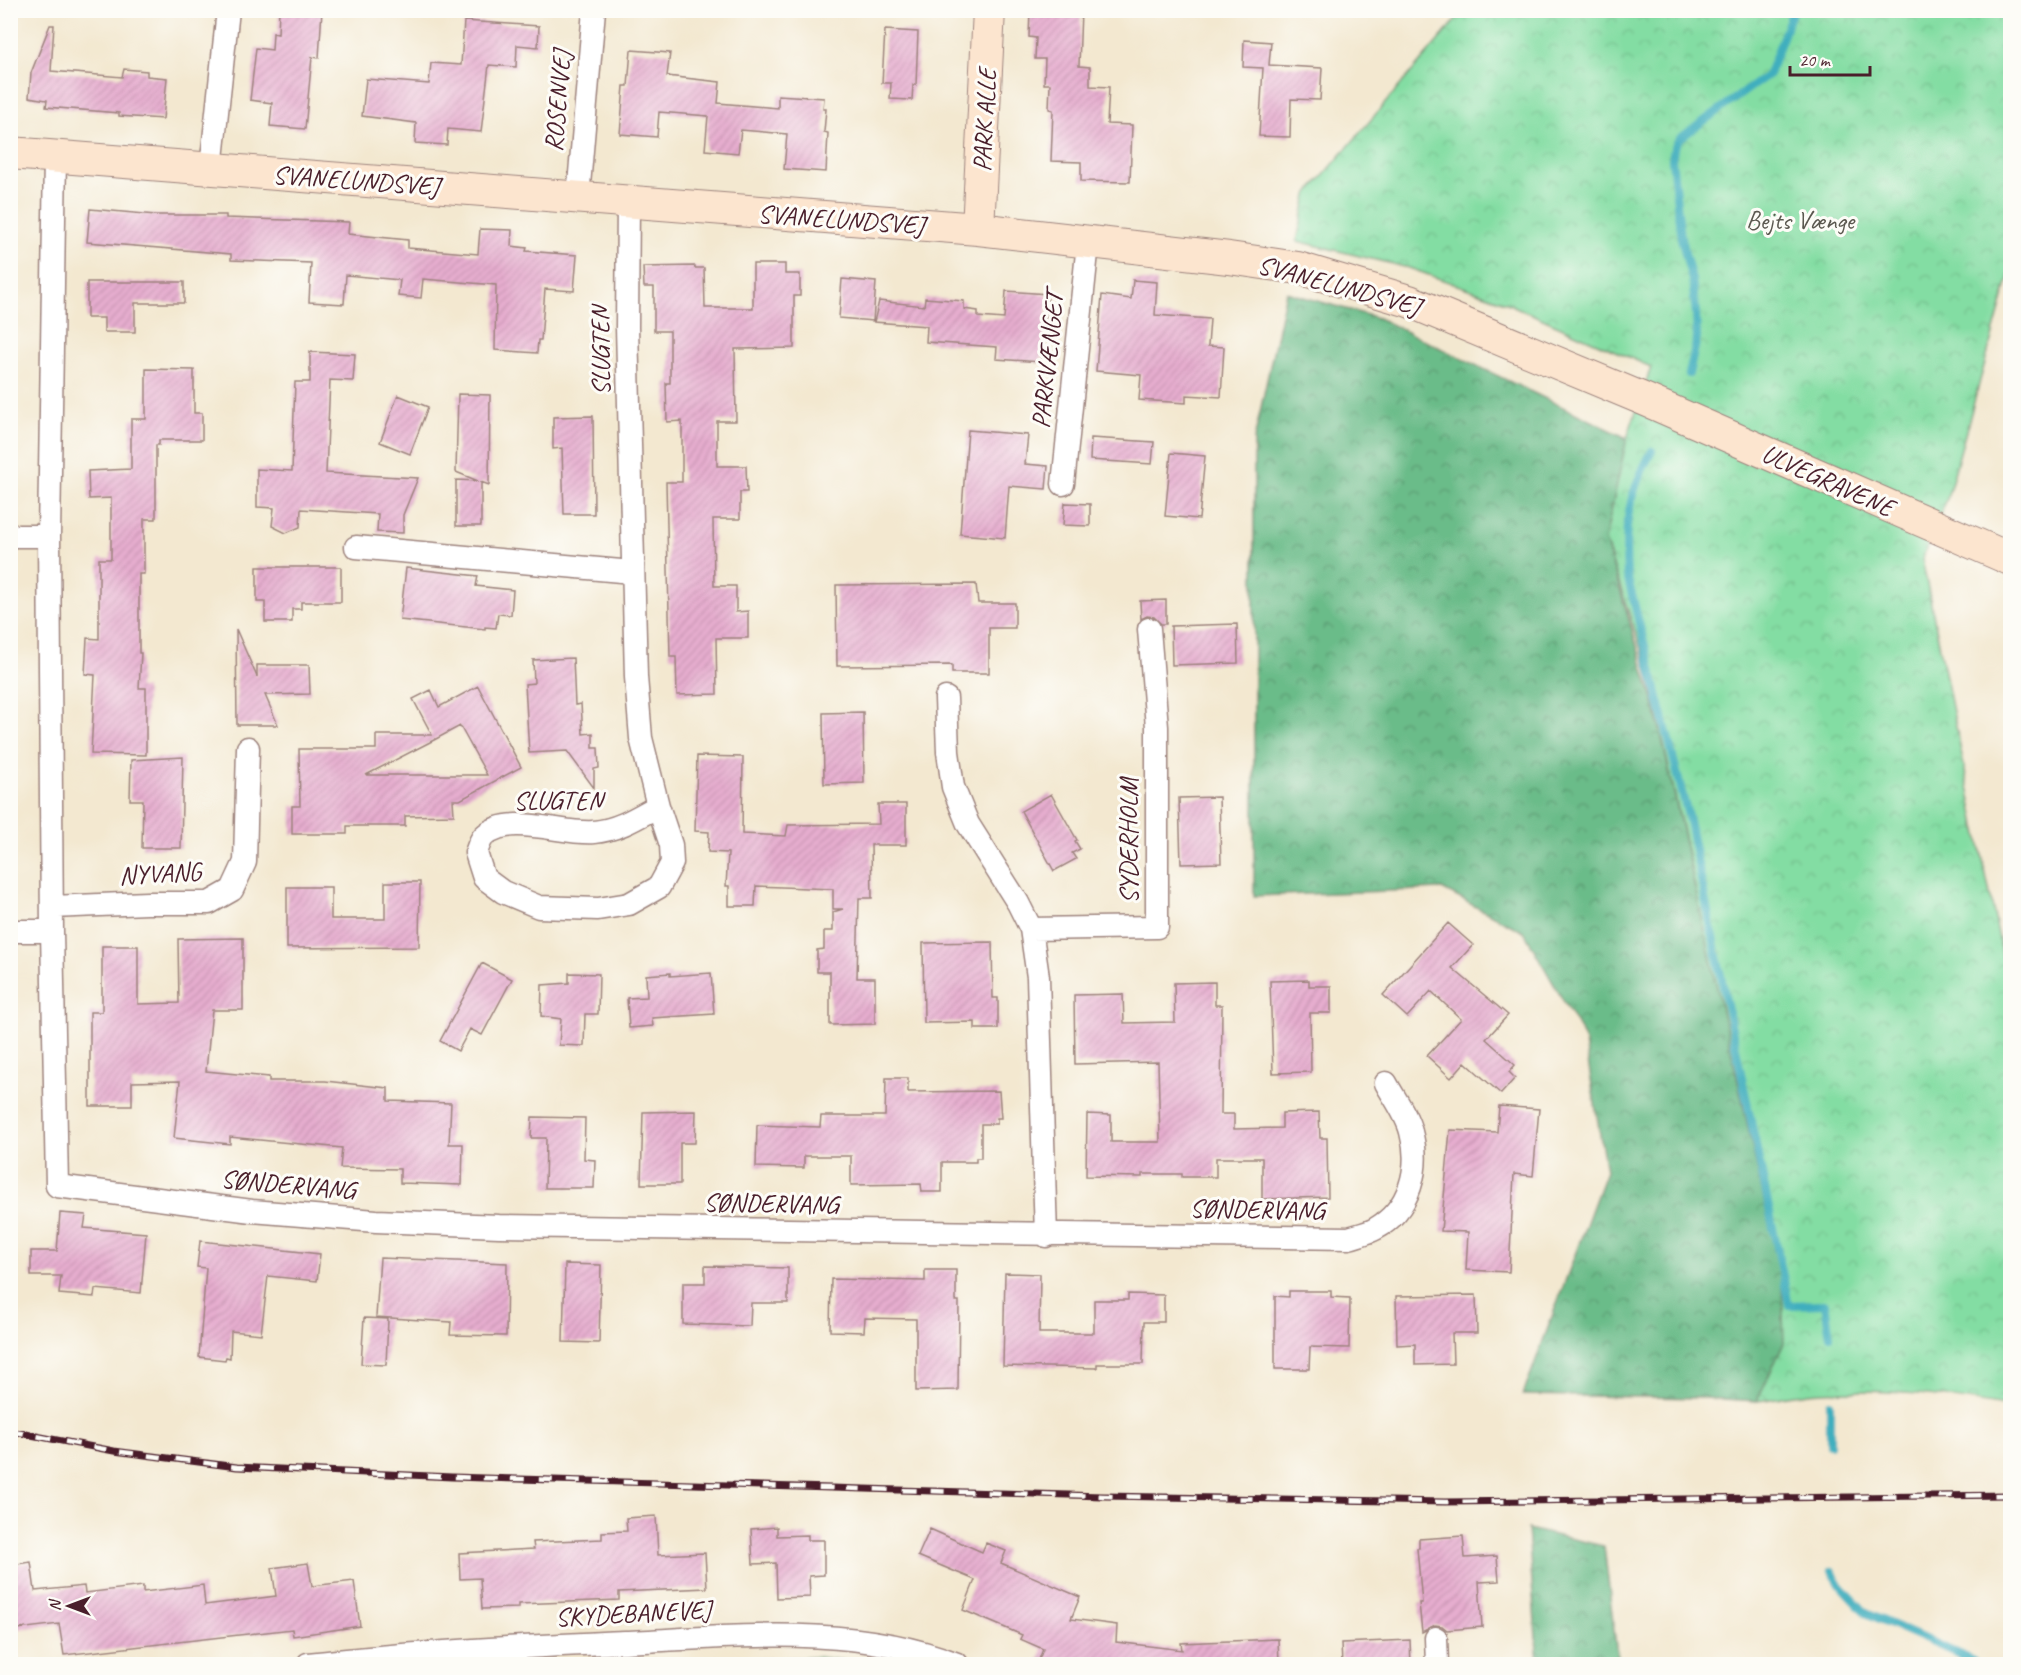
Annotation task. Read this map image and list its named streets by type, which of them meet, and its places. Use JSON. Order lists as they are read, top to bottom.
{
  "streets": {
    "street": [
      "ROSENVEJ",
      "PARK ALLE",
      "SVANELUNDSVEJ",
      "SLUGTEN",
      "PARKVÆNGET",
      "ULVEGRAVENE",
      "SYDERHOLM",
      "NYVANG",
      "SØNDERVANG",
      "SKYDEBANEVEJ"
    ]
  },
  "crossings": [
    ["ROSENVEJ", "SVANELUNDSVEJ"],
    ["PARK ALLE", "SVANELUNDSVEJ"],
    ["SVANELUNDSVEJ", "SLUGTEN"],
    ["SVANELUNDSVEJ", "PARKVÆNGET"],
    ["SVANELUNDSVEJ", "ULVEGRAVENE"],
    ["SVANELUNDSVEJ", "SØNDERVANG"],
    ["NYVANG", "SØNDERVANG"]
  ],
  "parks": ["Bejts Vænge"],
  "scale_bar": "20 m",
  "north": "left"
}
